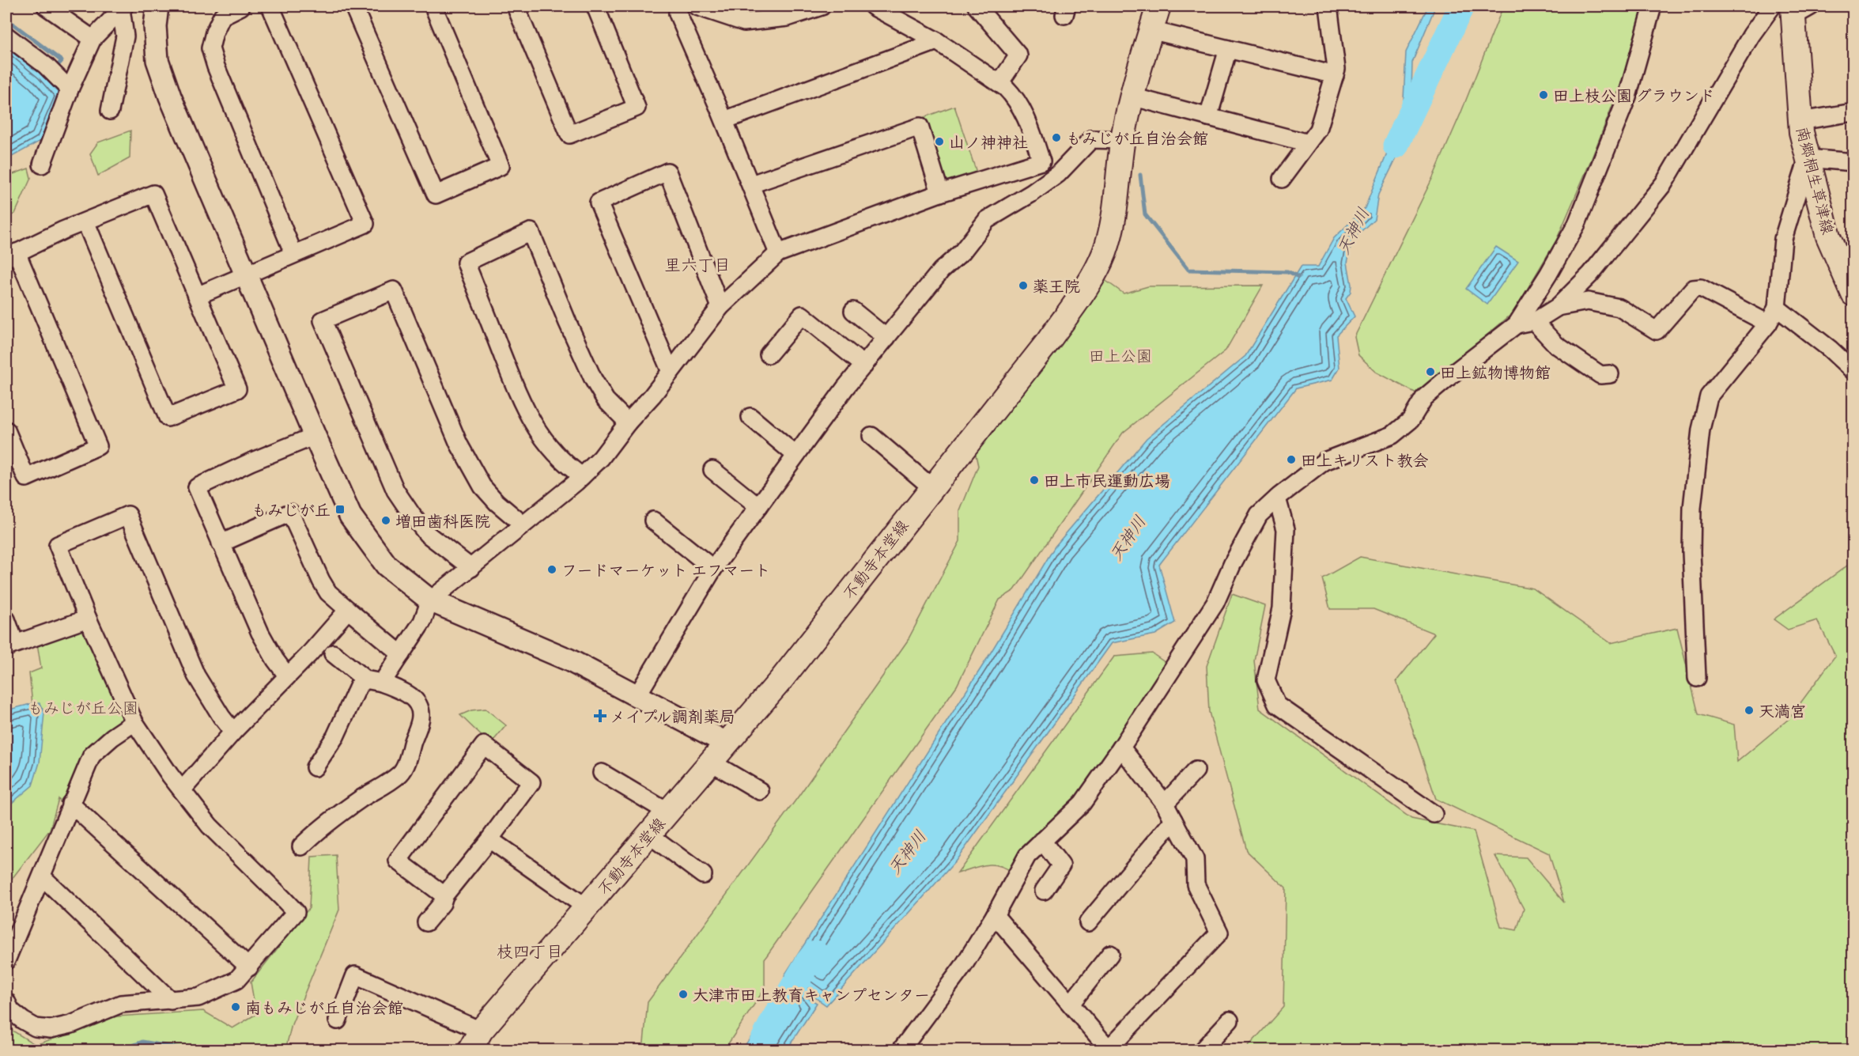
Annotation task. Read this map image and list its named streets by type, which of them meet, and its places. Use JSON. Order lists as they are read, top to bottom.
{
  "streets": {
    "main road": ["南郷桐生草津線", "不動寺本堂線"]
  },
  "districts": ["里六丁目", "枝四丁目"],
  "water": ["天神川"],
  "parks": ["田上公園", "もみじが丘公園"],
  "places": {
    "other": [
      "田上枝公園 グラウンド",
      "もみじが丘自治会館",
      "山ノ神神社",
      "薬王院",
      "田上鉱物博物館",
      "田上キリスト教会",
      "田上市民運動広場",
      "増田歯科医院",
      "フードマーケット エフマート",
      "天満宮",
      "大津市田上教育キャンプセンター",
      "南もみじが丘自治会館"
    ],
    "transit": ["もみじが丘"],
    "health": ["メイプル調剤薬局"]
  }
}
